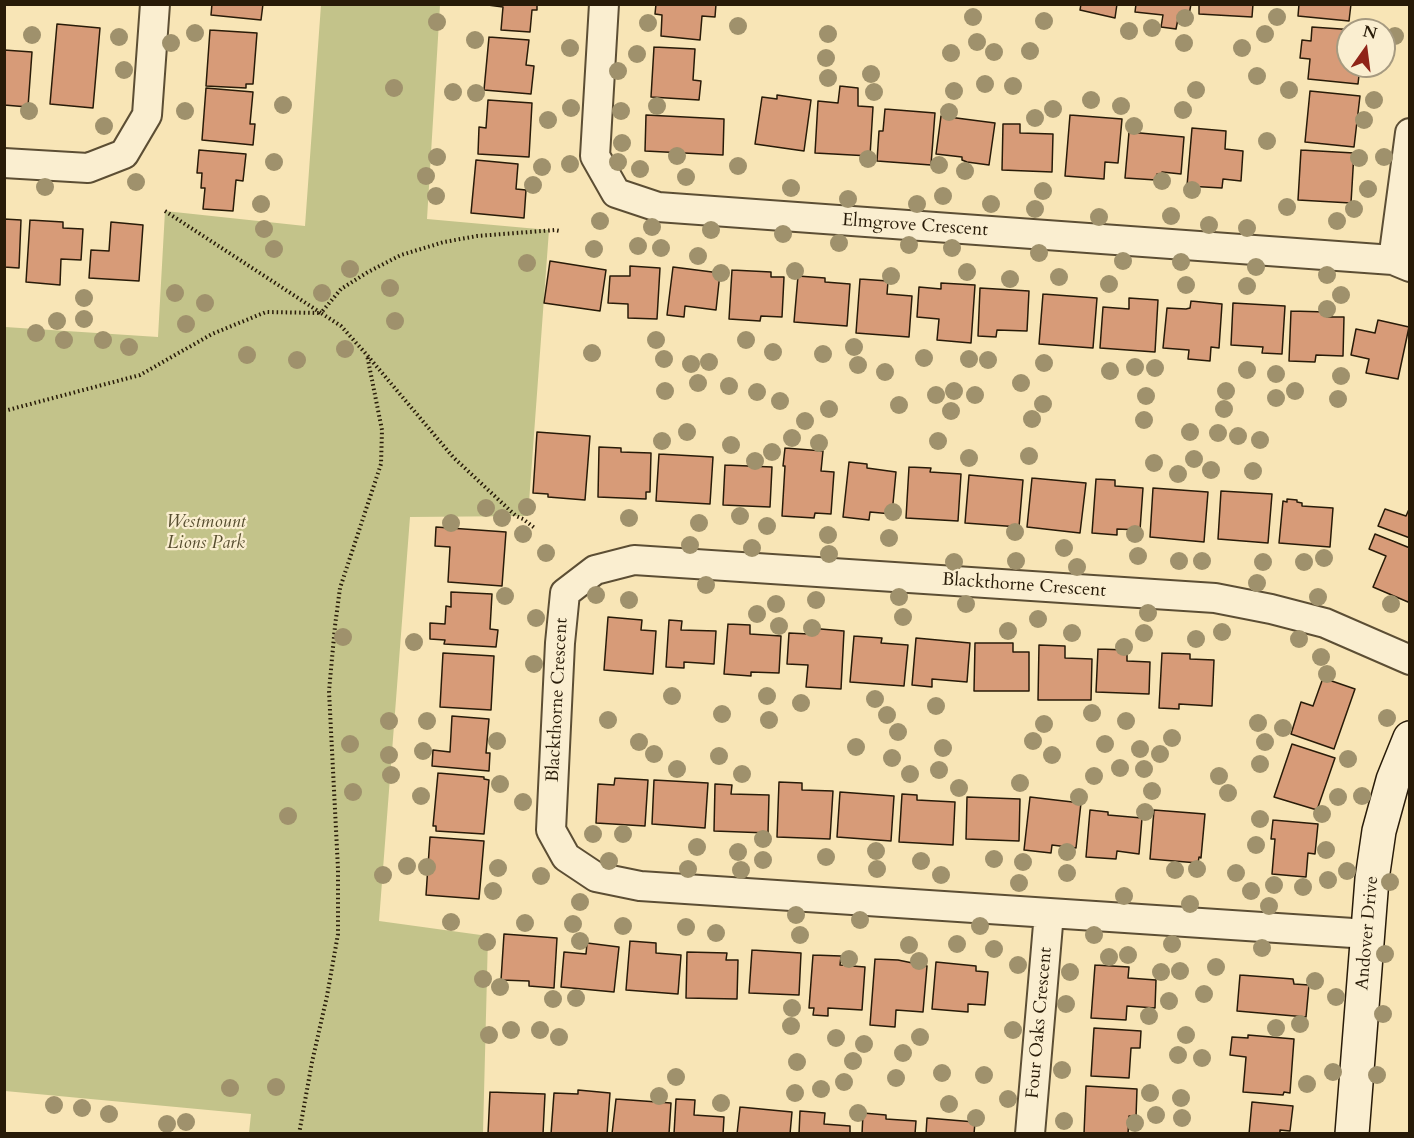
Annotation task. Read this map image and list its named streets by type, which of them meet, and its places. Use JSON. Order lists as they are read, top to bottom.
{
  "streets": {
    "street": [
      "Elmgrove Crescent",
      "Blackthorne Crescent",
      "Andover Drive",
      "Four Oaks Crescent"
    ]
  },
  "crossings": [
    ["Blackthorne Crescent", "Andover Drive"],
    ["Blackthorne Crescent", "Four Oaks Crescent"]
  ],
  "parks": ["Westmount Lions Park"],
  "north": "top"
}
